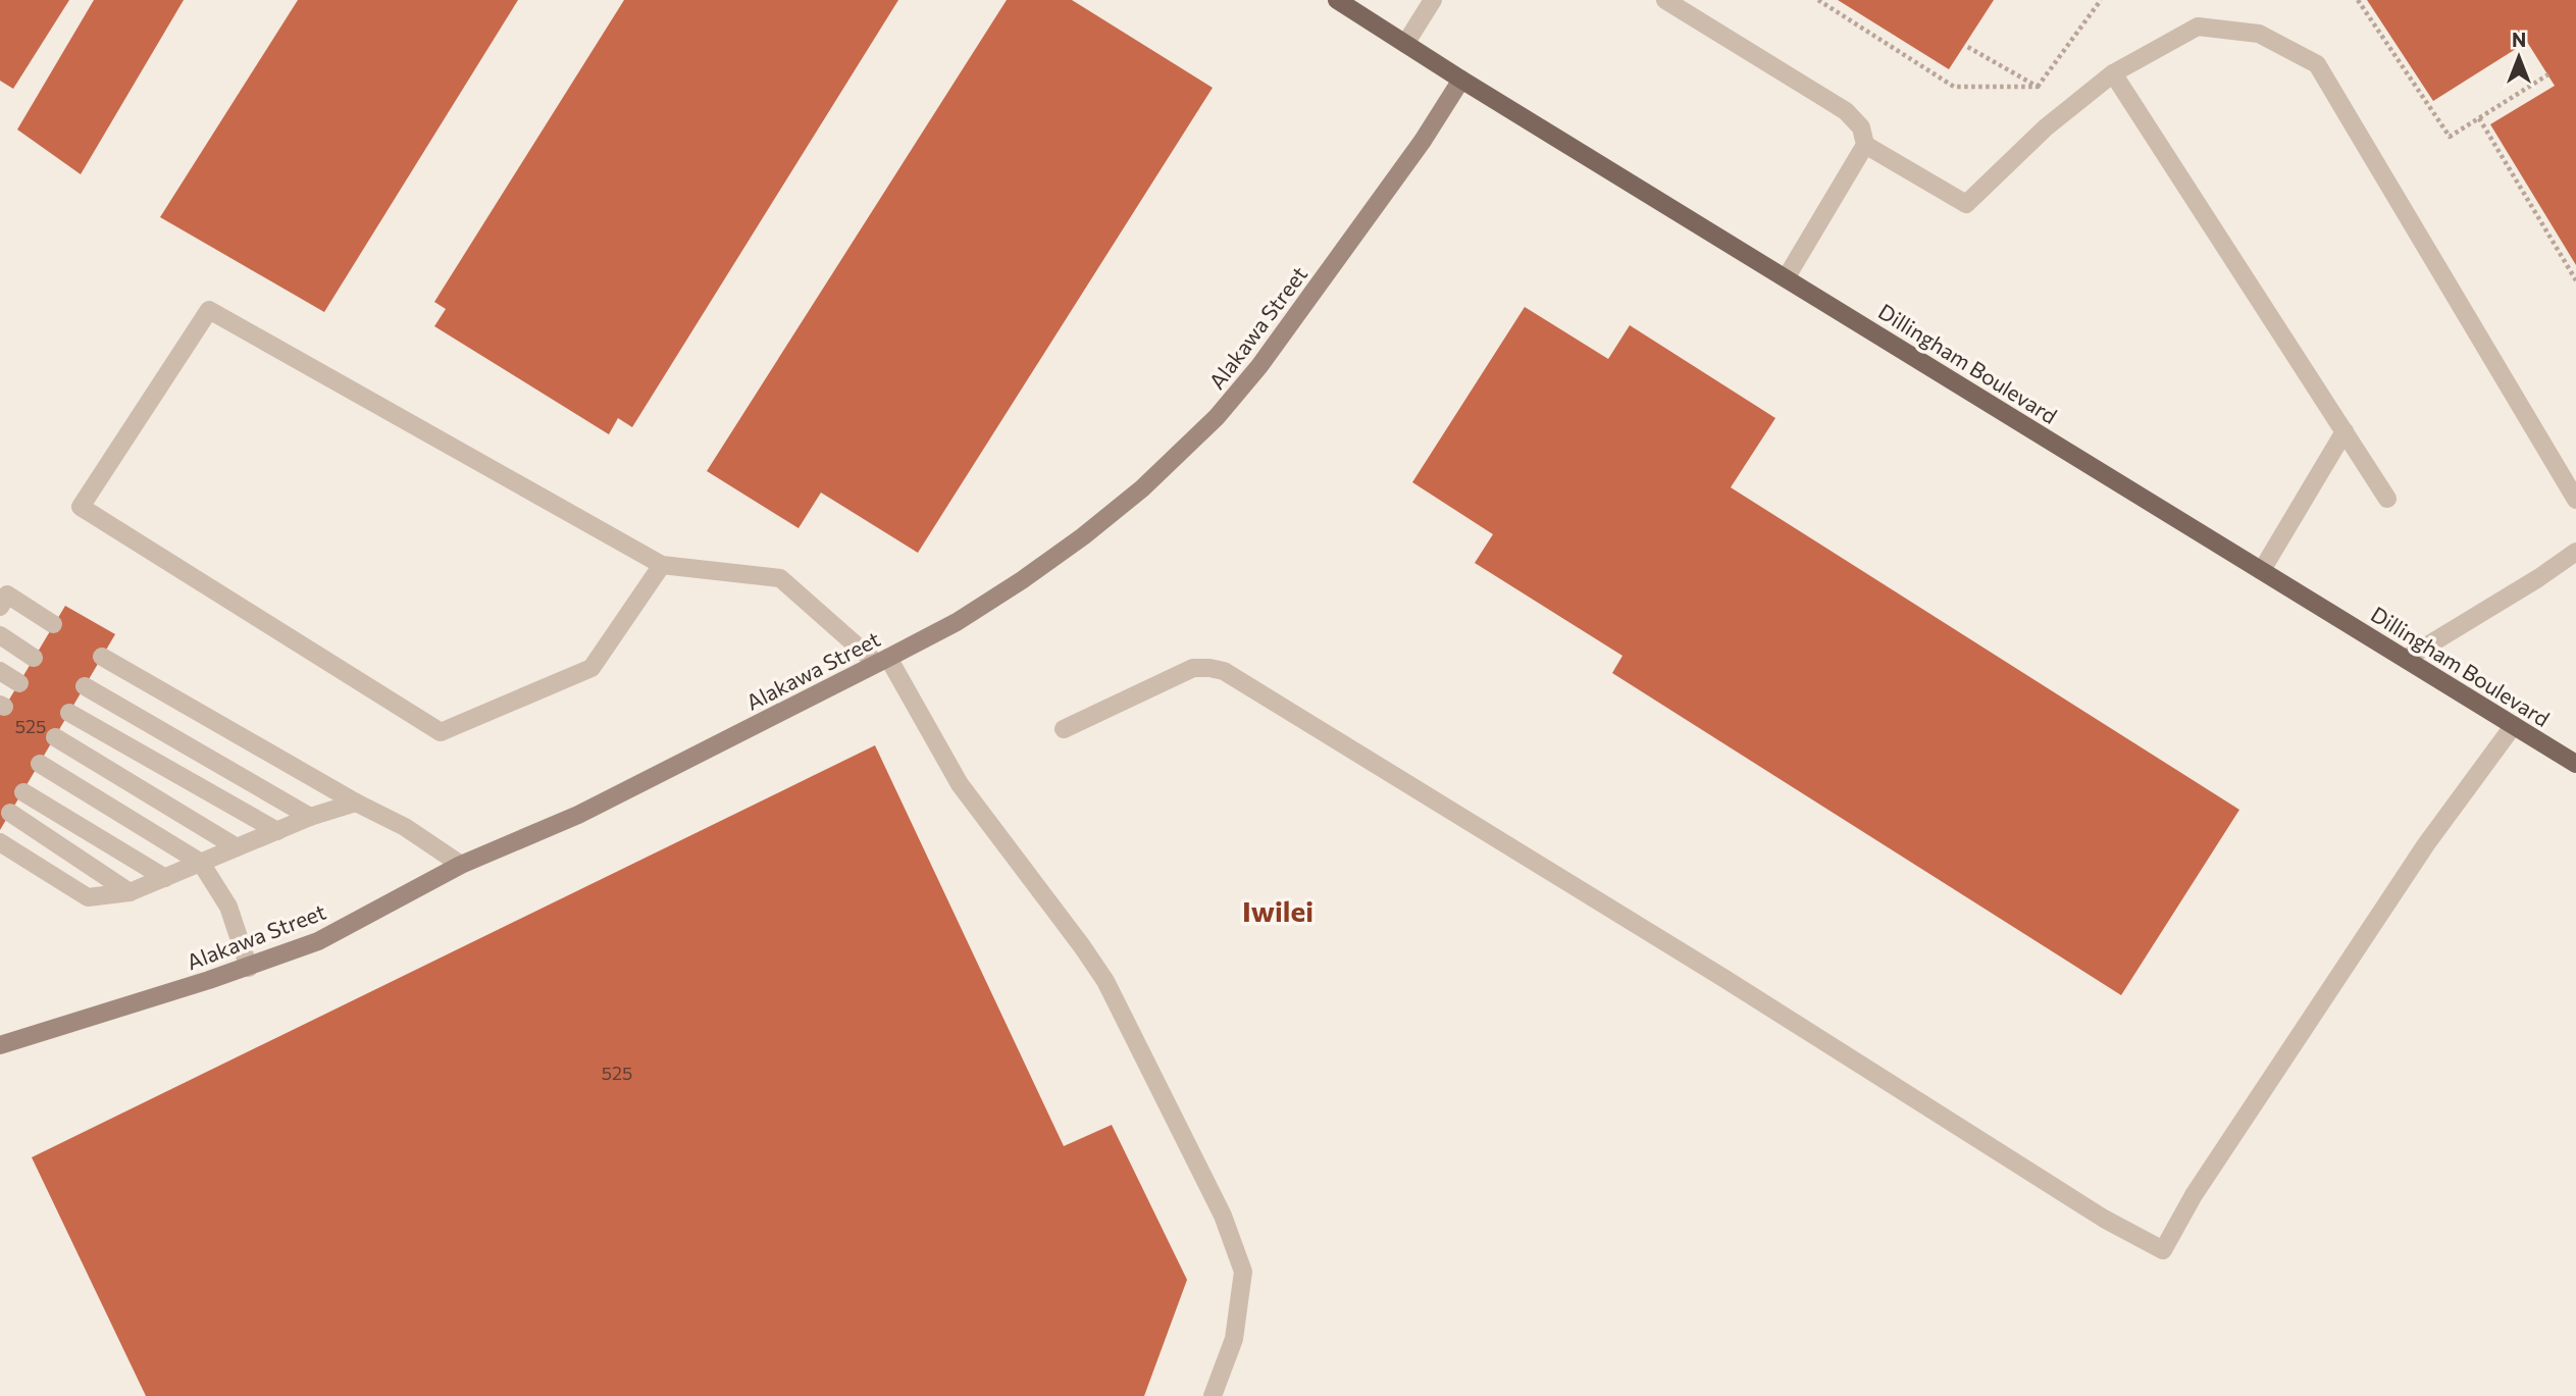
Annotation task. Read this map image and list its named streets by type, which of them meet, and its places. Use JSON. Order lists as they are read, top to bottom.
{
  "streets": {
    "main road": ["Alakawa Street", "Dillingham Boulevard"]
  },
  "crossings": [
    ["Alakawa Street", "Dillingham Boulevard"]
  ],
  "districts": ["Iwilei"],
  "house_numbers": ["525", "525"],
  "north": "top"
}
